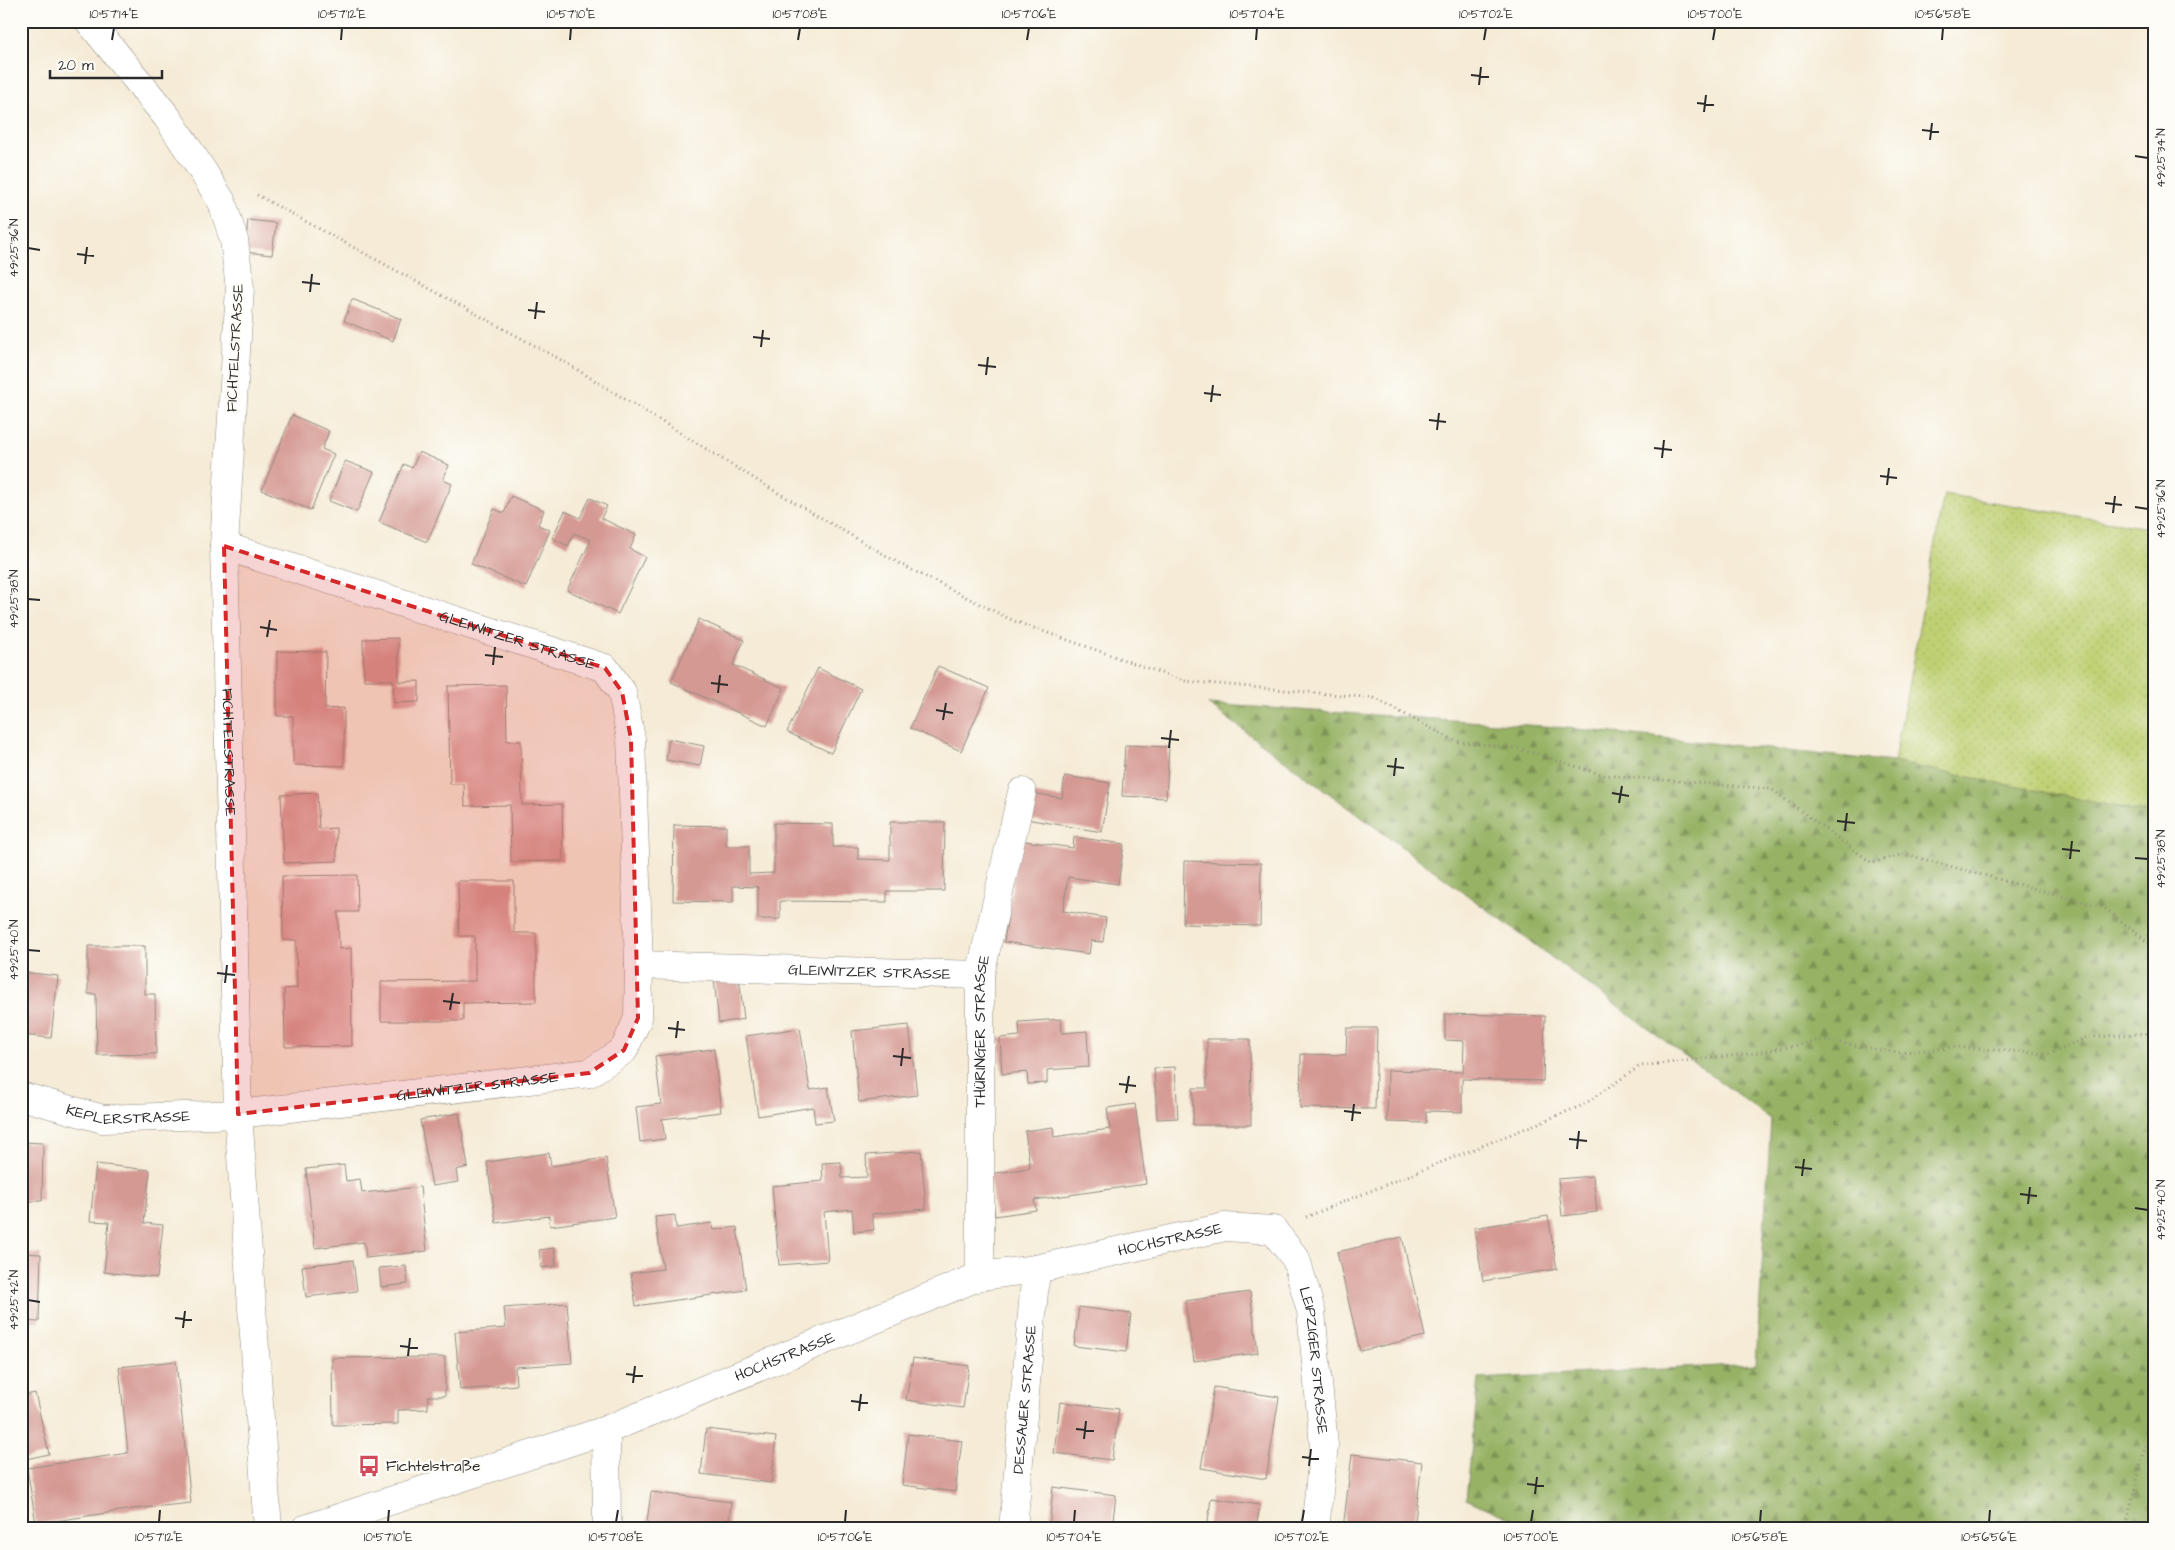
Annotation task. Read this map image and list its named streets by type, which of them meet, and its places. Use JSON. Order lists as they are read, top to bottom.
{
  "streets": {
    "street": [
      "FICHTELSTRASSE",
      "GLEIWITZER STRASSE",
      "THÜRINGER STRASSE",
      "KEPLERSTRASSE",
      "HOCHSTRASSE",
      "LEIPZIGER STRASSE",
      "DESSAUER STRASSE"
    ]
  },
  "crossings": [
    ["FICHTELSTRASSE", "GLEIWITZER STRASSE"],
    ["FICHTELSTRASSE", "KEPLERSTRASSE"],
    ["GLEIWITZER STRASSE", "THÜRINGER STRASSE"],
    ["GLEIWITZER STRASSE", "KEPLERSTRASSE"],
    ["THÜRINGER STRASSE", "HOCHSTRASSE"],
    ["HOCHSTRASSE", "LEIPZIGER STRASSE"],
    ["HOCHSTRASSE", "DESSAUER STRASSE"]
  ],
  "places": {
    "bus stop": ["Fichtelstraße"]
  },
  "scale_bar": "20 m",
  "coordinates": [
    "10°57'14\"E",
    "10°57'12\"E",
    "10°57'10\"E",
    "10°57'08\"E",
    "10°57'06\"E",
    "10°57'04\"E",
    "10°57'02\"E",
    "10°57'00\"E",
    "10°56'58\"E",
    "49°25'34\"N",
    "49°25'36\"N",
    "49°25'38\"N",
    "49°25'40\"N",
    "49°25'42\"N",
    "10°56'56\"E"
  ]
}
